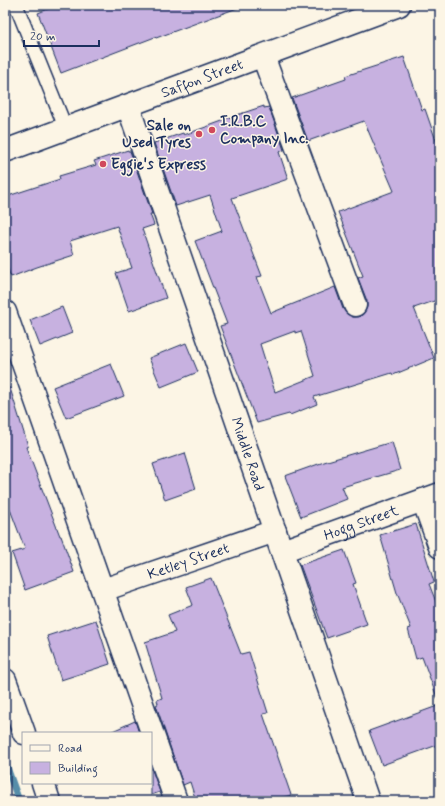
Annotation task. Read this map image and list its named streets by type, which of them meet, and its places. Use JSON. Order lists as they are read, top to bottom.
{
  "streets": {
    "street": [
      "Saffon Street",
      "Middle Road",
      "Hogg Street",
      "Ketley Street"
    ]
  },
  "crossings": [
    ["Saffon Street", "Middle Road"],
    ["Middle Road", "Hogg Street"],
    ["Middle Road", "Ketley Street"],
    ["Hogg Street", "Ketley Street"]
  ],
  "places": ["I.R.B.C Company Inc.", "Sale on Used Tyres", "Eggie's Express"],
  "legend": ["Road", "Building"],
  "scale_bar": "20 m"
}
